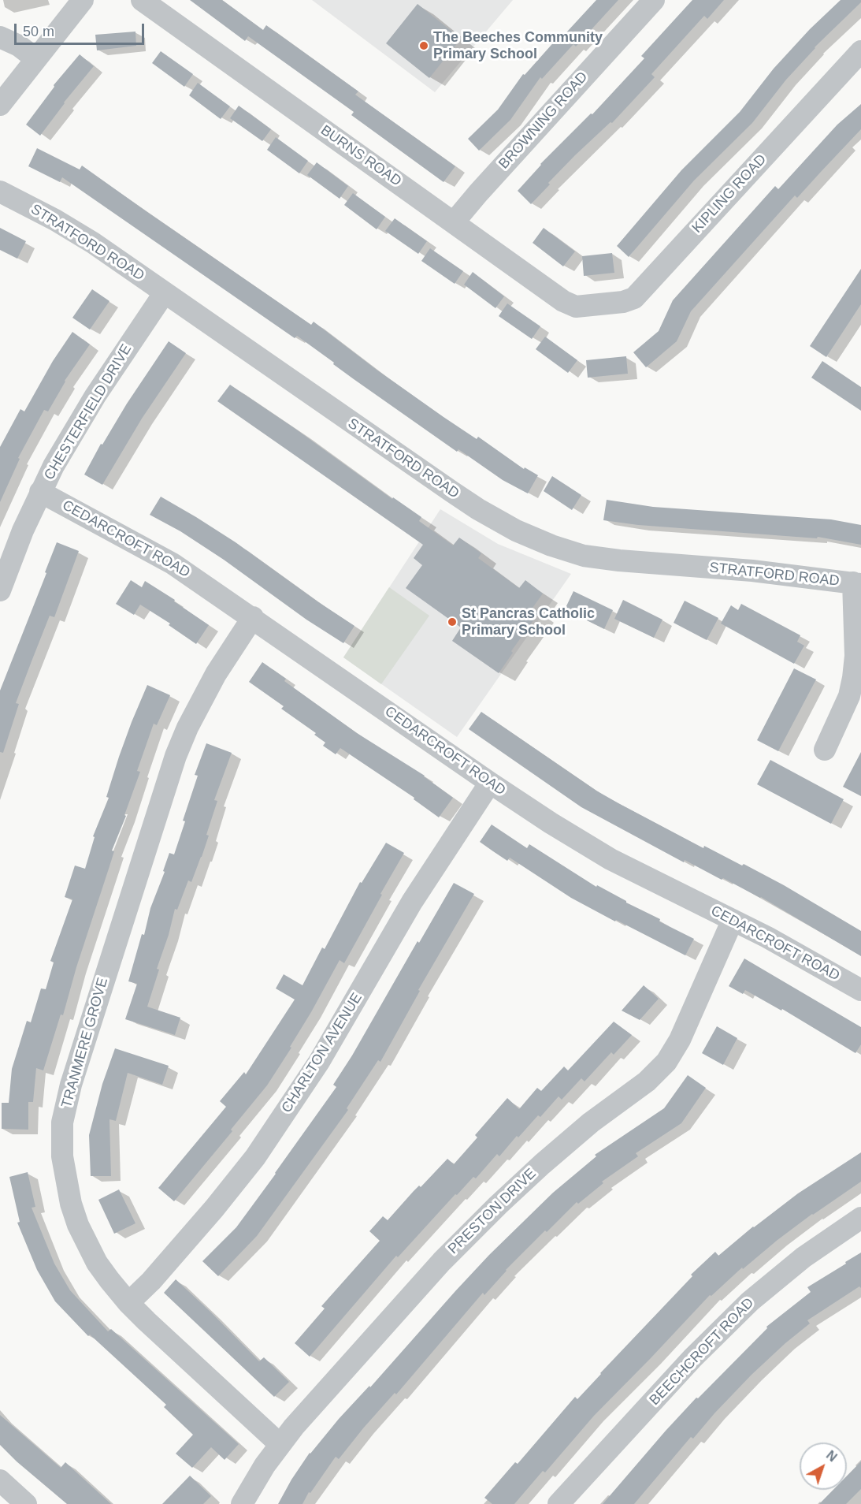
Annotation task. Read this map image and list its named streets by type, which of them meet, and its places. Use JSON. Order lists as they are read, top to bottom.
{
  "streets": {
    "street": [
      "BROWNING ROAD",
      "BURNS ROAD",
      "KIPLING ROAD",
      "STRATFORD ROAD",
      "CHESTERFIELD DRIVE",
      "CEDARCROFT ROAD",
      "TRANMERE GROVE",
      "CHARLTON AVENUE",
      "PRESTON DRIVE",
      "BEECHCROFT ROAD"
    ]
  },
  "crossings": [
    ["BROWNING ROAD", "BURNS ROAD"],
    ["BURNS ROAD", "KIPLING ROAD"],
    ["STRATFORD ROAD", "CHESTERFIELD DRIVE"],
    ["CHESTERFIELD DRIVE", "CEDARCROFT ROAD"],
    ["CEDARCROFT ROAD", "TRANMERE GROVE"],
    ["CEDARCROFT ROAD", "CHARLTON AVENUE"],
    ["CEDARCROFT ROAD", "PRESTON DRIVE"],
    ["TRANMERE GROVE", "CHARLTON AVENUE"],
    ["TRANMERE GROVE", "PRESTON DRIVE"]
  ],
  "places": ["The Beeches Community Primary School", "St Pancras Catholic Primary School"],
  "scale_bar": "50 m",
  "north": "top right"
}
